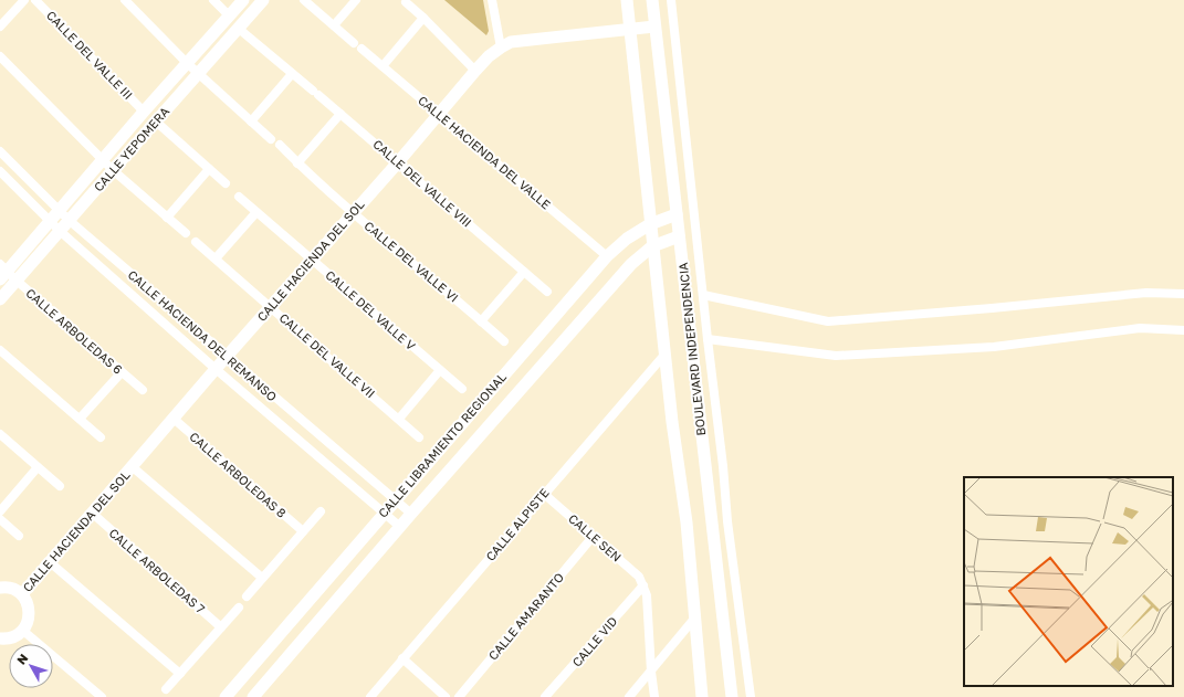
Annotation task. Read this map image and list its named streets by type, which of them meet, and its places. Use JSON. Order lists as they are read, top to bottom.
{
  "streets": {
    "street": [
      "CALLE DEL VALLE III",
      "CALLE YEPOMERA",
      "CALLE HACIENDA DEL VALLE",
      "CALLE DEL VALLE VIII",
      "CALLE HACIENDA DEL SOL",
      "CALLE DEL VALLE VI",
      "CALLE DEL VALLE V",
      "CALLE ARBOLEDAS 6",
      "CALLE HACIENDA DEL REMANSO",
      "BOULEVARD INDEPENDENCIA",
      "CALLE DEL VALLE VII",
      "CALLE LIBRAMIENTO REGIONAL",
      "CALLE ARBOLEDAS 8",
      "CALLE ALPISTE",
      "CALLE SEN",
      "CALLE ARBOLEDAS 7",
      "CALLE AMARANTO",
      "CALLE VID"
    ]
  },
  "crossings": [
    ["CALLE DEL VALLE III", "CALLE YEPOMERA"],
    ["CALLE YEPOMERA", "CALLE DEL VALLE VIII"],
    ["CALLE YEPOMERA", "CALLE ARBOLEDAS 6"],
    ["CALLE YEPOMERA", "CALLE HACIENDA DEL REMANSO"],
    ["CALLE HACIENDA DEL VALLE", "CALLE HACIENDA DEL SOL"],
    ["CALLE HACIENDA DEL VALLE", "CALLE LIBRAMIENTO REGIONAL"],
    ["CALLE DEL VALLE VIII", "CALLE HACIENDA DEL SOL"],
    ["CALLE HACIENDA DEL SOL", "CALLE DEL VALLE VI"],
    ["CALLE HACIENDA DEL SOL", "CALLE DEL VALLE V"],
    ["CALLE HACIENDA DEL SOL", "CALLE HACIENDA DEL REMANSO"],
    ["CALLE HACIENDA DEL SOL", "BOULEVARD INDEPENDENCIA"],
    ["CALLE HACIENDA DEL SOL", "CALLE DEL VALLE VII"],
    ["CALLE HACIENDA DEL SOL", "CALLE ARBOLEDAS 8"],
    ["CALLE HACIENDA DEL SOL", "CALLE ARBOLEDAS 7"],
    ["CALLE HACIENDA DEL REMANSO", "CALLE LIBRAMIENTO REGIONAL"],
    ["BOULEVARD INDEPENDENCIA", "CALLE LIBRAMIENTO REGIONAL"],
    ["CALLE ALPISTE", "CALLE SEN"],
    ["CALLE SEN", "CALLE AMARANTO"],
    ["CALLE SEN", "CALLE VID"]
  ],
  "north": "top left"
}
